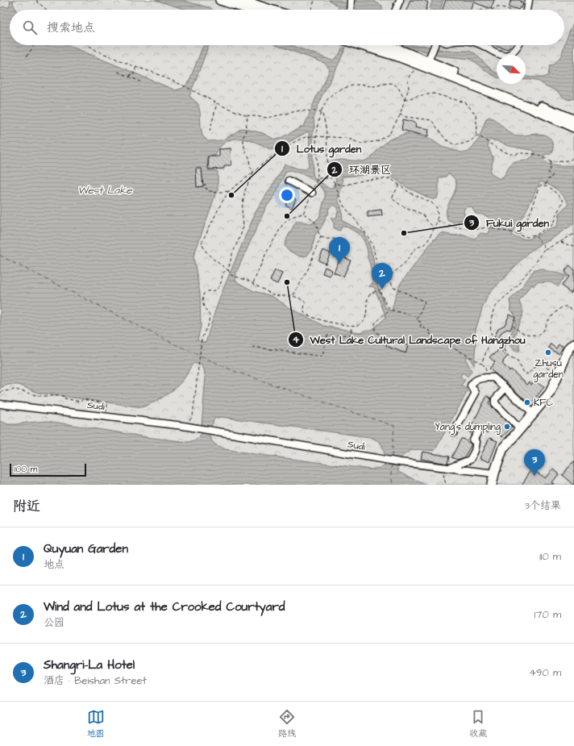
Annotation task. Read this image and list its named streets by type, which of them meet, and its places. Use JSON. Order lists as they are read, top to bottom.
{
  "streets": {
    "street": ["Sudi"]
  },
  "water": ["West Lake"],
  "places": [
    "Lotus garden",
    "环湖景区",
    "Fukui garden",
    "West Lake Cultural Landscape of Hangzhou",
    "Zhusu garden",
    "KFC",
    "Yang's dumpling"
  ],
  "scale_bar": "100 m",
  "north": "bottom right",
  "page": {
    "search": "搜索地点",
    "pins": ["1", "2", "3"],
    "scale": "100 m",
    "heading": ["附近", "3个结果"],
    "list": [
      {
        "mark": "1",
        "name": "Quyuan Garden",
        "note": "地点",
        "value": "110 m"
      },
      {
        "mark": "2",
        "name": "Wind and Lotus at the Crooked Courtyard",
        "note": "公园",
        "value": "170 m"
      },
      {
        "mark": "3",
        "name": "Shangri-La Hotel",
        "note": "酒店 · Beishan Street",
        "value": "490 m"
      }
    ],
    "nav": ["地图", "路线", "收藏"]
  }
}
